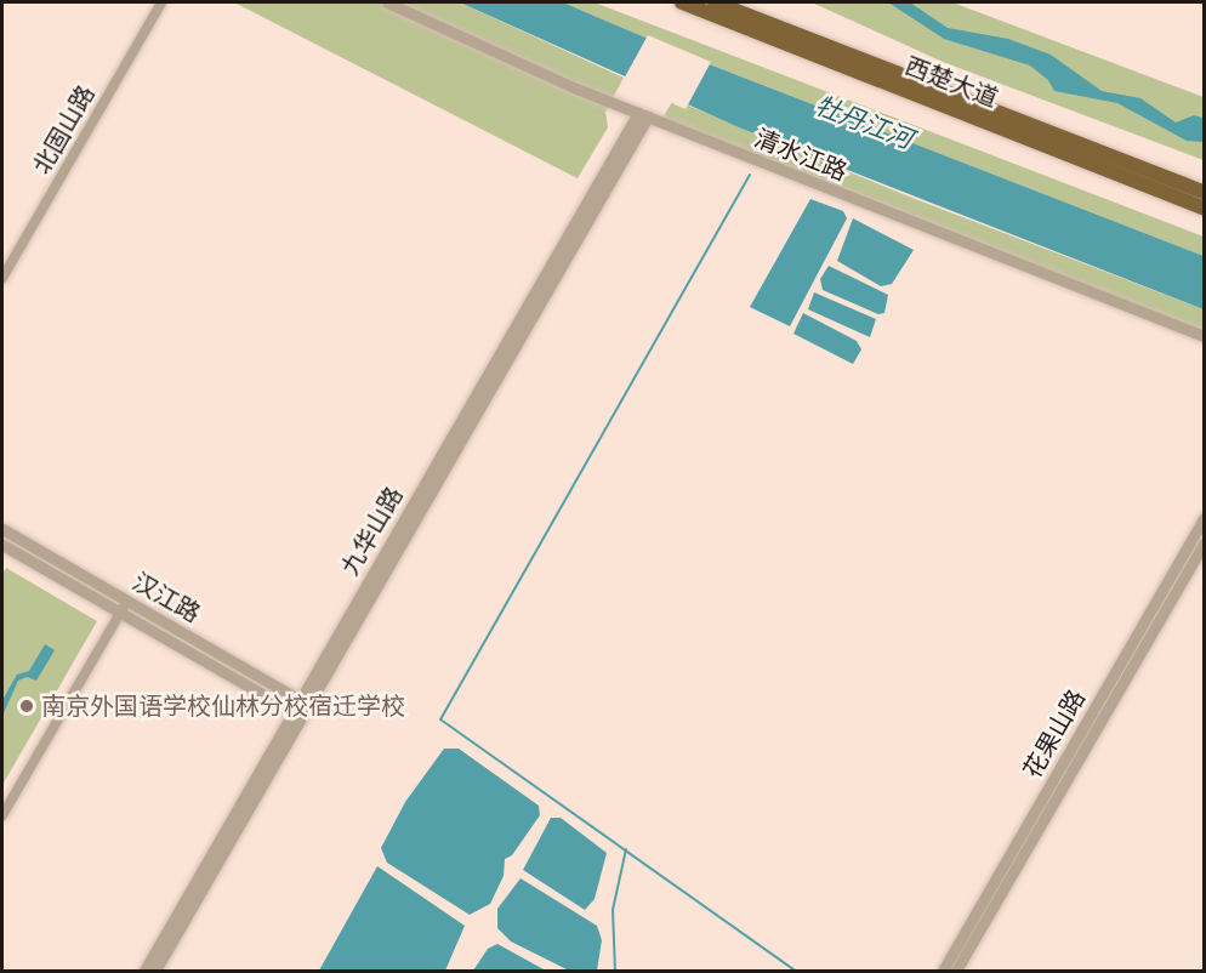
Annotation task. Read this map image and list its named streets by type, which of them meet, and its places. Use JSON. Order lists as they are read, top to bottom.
{
  "streets": {
    "highway": ["西楚大道"],
    "street": [
      "北固山路",
      "清水江路",
      "九华山路",
      "汉江路",
      "花果山路"
    ]
  },
  "crossings": [
    ["清水江路", "九华山路"],
    ["九华山路", "汉江路"]
  ],
  "water": ["牡丹江河"],
  "places": ["南京外国语学校仙林分校宿迁学校"]
}
